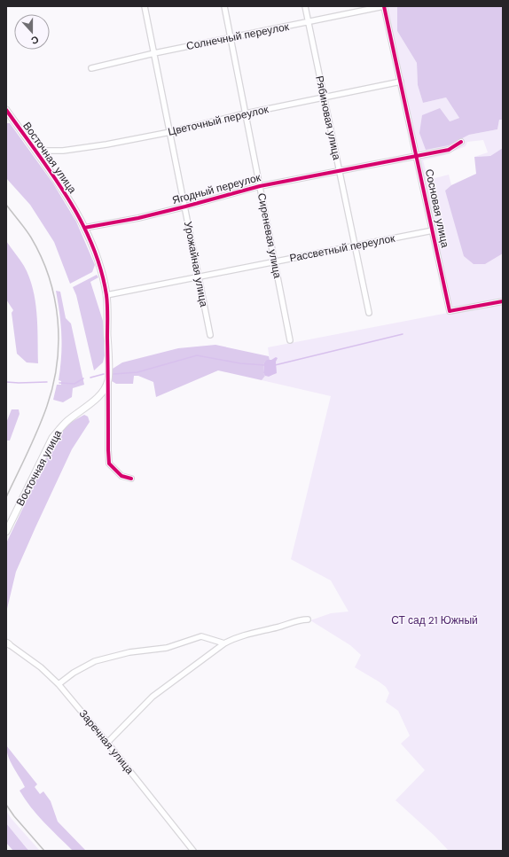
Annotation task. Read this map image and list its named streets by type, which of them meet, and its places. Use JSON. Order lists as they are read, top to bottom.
{
  "streets": {
    "street": [
      "Солнечный переулок",
      "Рябиновая улица",
      "Цветочный переулок",
      "Восточная улица",
      "Ягодный переулок",
      "Сосновая улица",
      "Сиреневая улица",
      "Рассветный переулок",
      "Урожайная улица",
      "Заречная улица"
    ]
  },
  "crossings": [
    ["Солнечный переулок", "Рябиновая улица"],
    ["Солнечный переулок", "Сосновая улица"],
    ["Солнечный переулок", "Сиреневая улица"],
    ["Солнечный переулок", "Урожайная улица"],
    ["Рябиновая улица", "Цветочный переулок"],
    ["Рябиновая улица", "Ягодный переулок"],
    ["Рябиновая улица", "Рассветный переулок"],
    ["Цветочный переулок", "Восточная улица"],
    ["Цветочный переулок", "Сосновая улица"],
    ["Цветочный переулок", "Сиреневая улица"],
    ["Цветочный переулок", "Урожайная улица"],
    ["Восточная улица", "Ягодный переулок"],
    ["Восточная улица", "Рассветный переулок"],
    ["Ягодный переулок", "Сосновая улица"],
    ["Ягодный переулок", "Сиреневая улица"],
    ["Ягодный переулок", "Урожайная улица"],
    ["Сосновая улица", "Рассветный переулок"],
    ["Сиреневая улица", "Рассветный переулок"],
    ["Рассветный переулок", "Урожайная улица"]
  ],
  "parks": ["СТ сад 21 Южный"],
  "north": "bottom"
}
